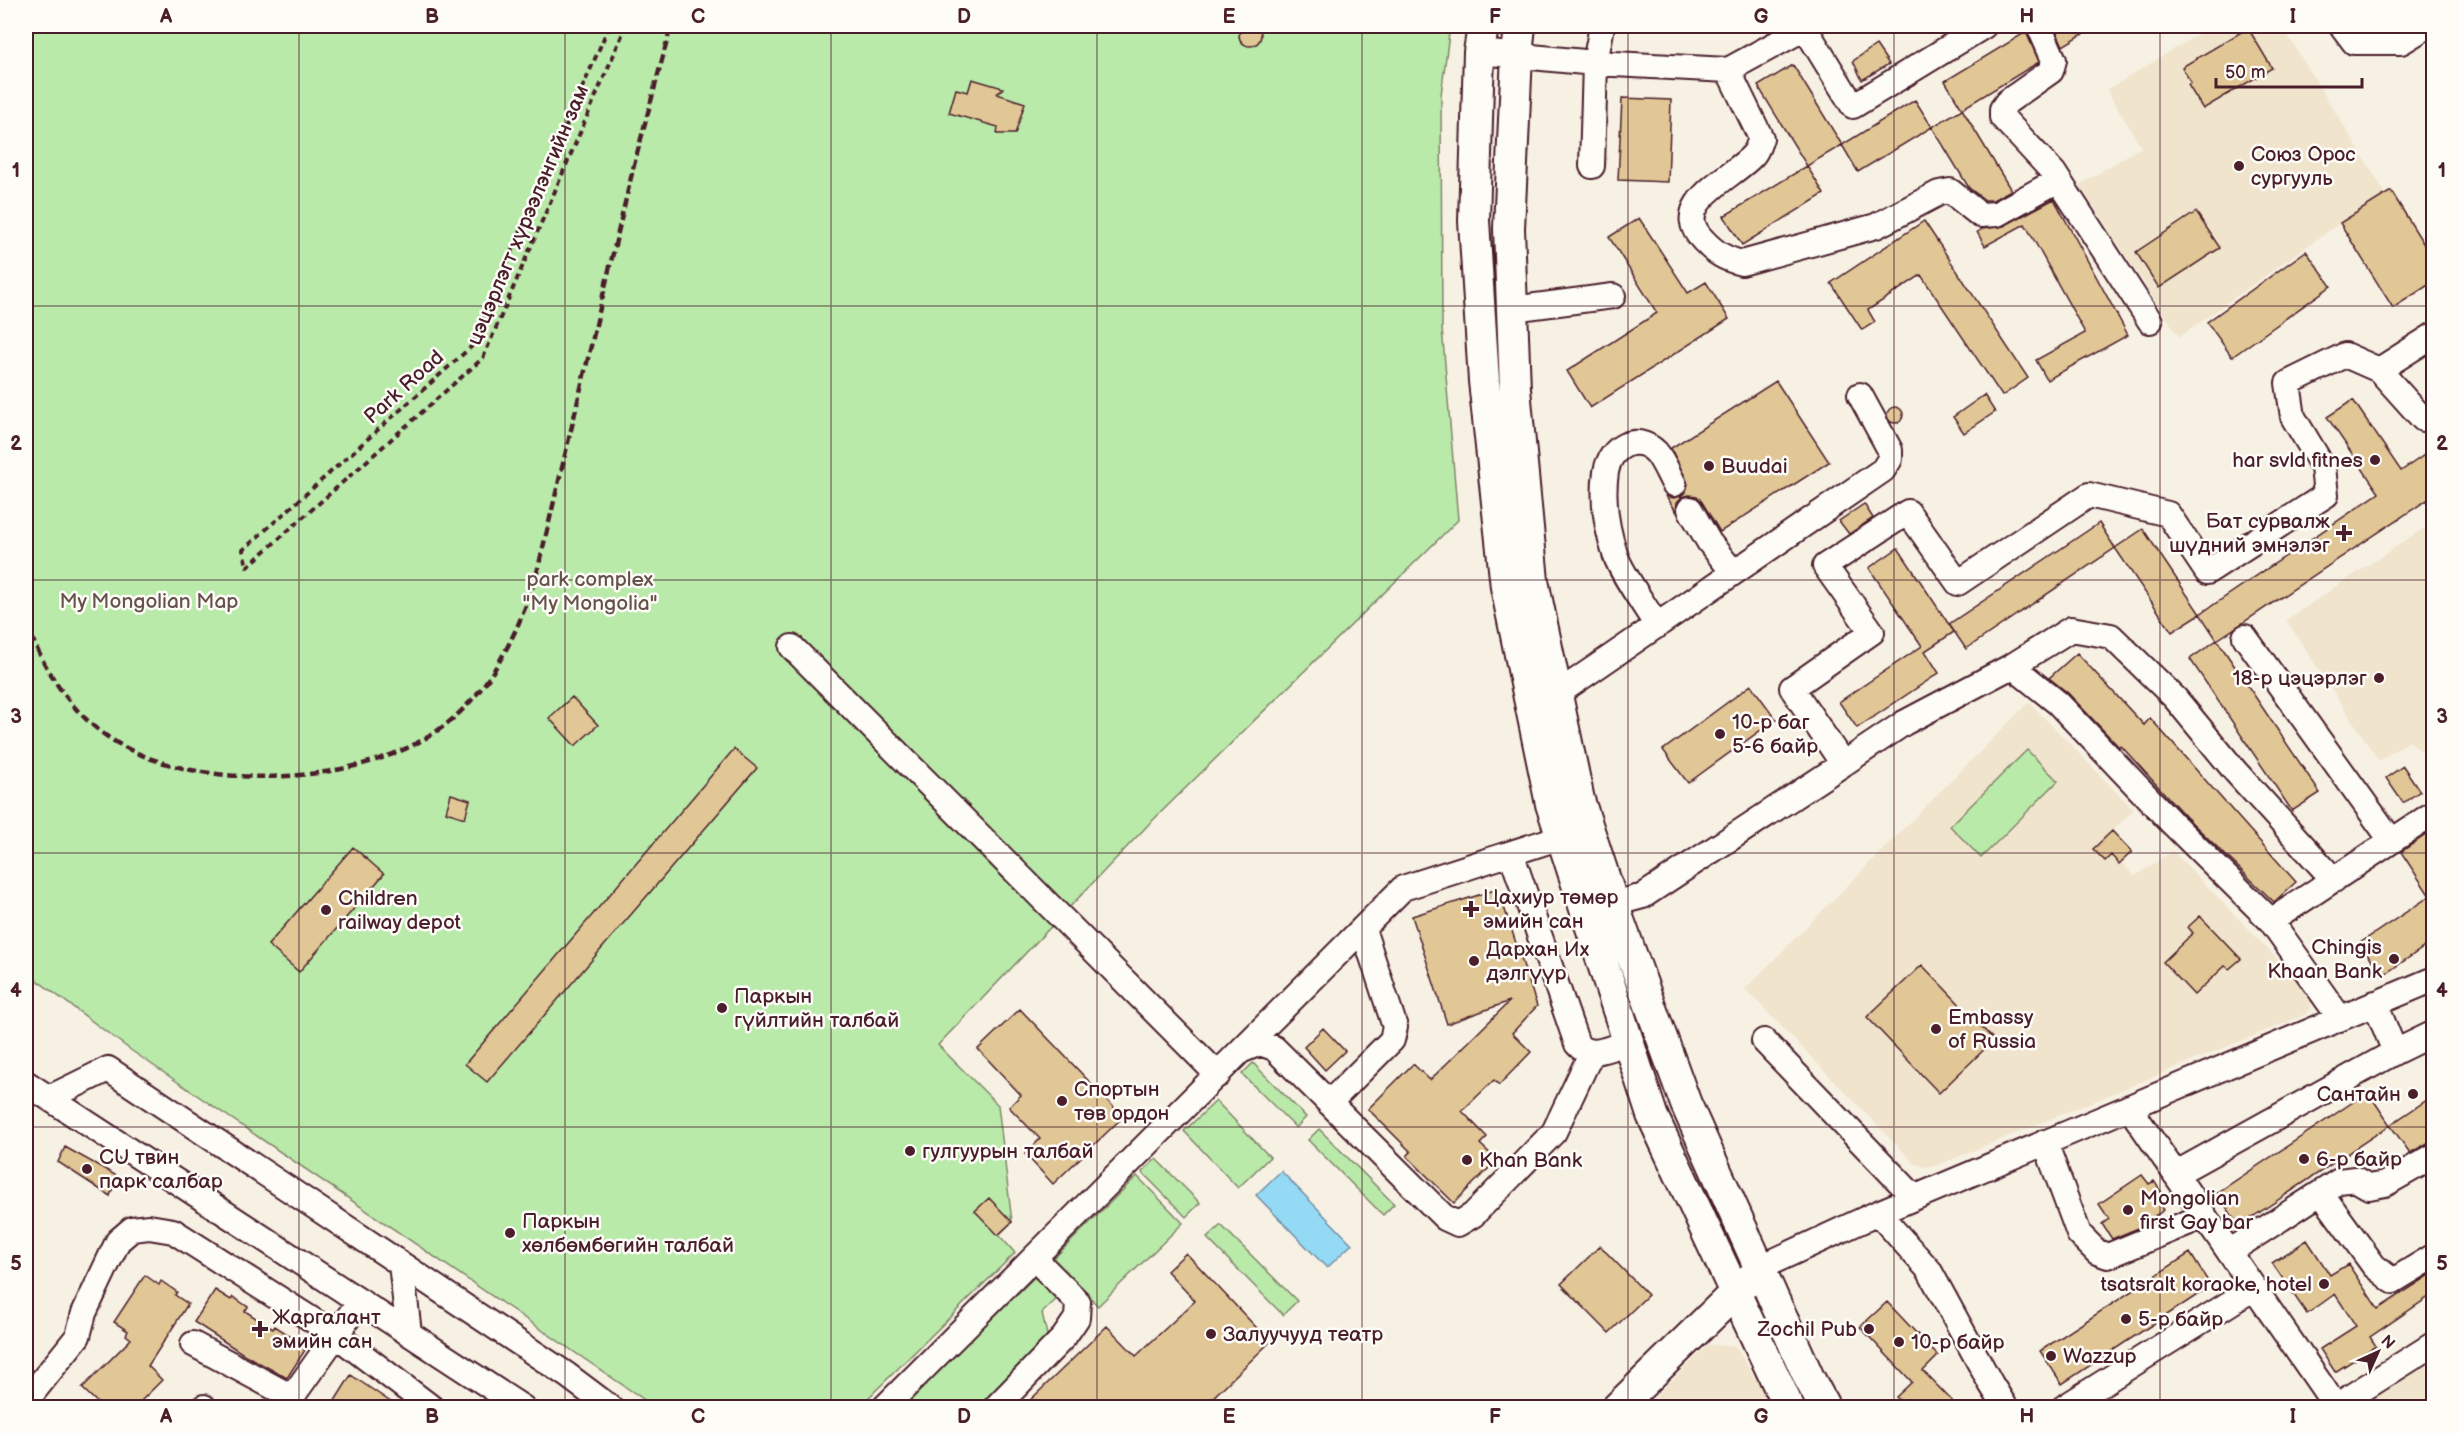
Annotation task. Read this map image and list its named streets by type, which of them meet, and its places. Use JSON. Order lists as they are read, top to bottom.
{
  "streets": {
    "path": ["цэцэрлэгт хүрээлэнгийн зам", "Park Road"]
  },
  "crossings": [
    ["цэцэрлэгт хүрээлэнгийн зам", "Park Road"]
  ],
  "parks": ["park complex \"My Mongolia\"", "My Mongolian Map"],
  "places": {
    "other": [
      "Союз Орос сургууль",
      "har svld fitnes",
      "Buudai",
      "18-р цэцэрлэг",
      "10-р баг 5-6 байр",
      "Children railway depot",
      "Chingis Khaan Bank",
      "Дархан Их дэлгүүр",
      "Паркын гүйлтийн талбай",
      "Embassy of Russia",
      "Сантайн",
      "Спортын төв ордон",
      "гулгуурын талбай",
      "6-р байр",
      "Khan Bank",
      "CU твин парк салбар",
      "Mongolian first Gay bar",
      "Паркын хөлбөмбөгийн талбай",
      "tsatsralt koraoke, hotel",
      "5-р байр",
      "Zochil Pub",
      "Залуучууд театр",
      "10-р байр",
      "Wazzup"
    ],
    "health": ["Бат сурвалж шүдний эмнэлэг", "Цахиур төмөр эмийн сан", "Жаргалант эмийн сан"]
  },
  "scale_bar": "50 m",
  "north": "top right",
  "grid": {
    "columns": [
      "A",
      "B",
      "C",
      "D",
      "E",
      "F",
      "G",
      "H",
      "I"
    ],
    "rows": [
      "1",
      "2",
      "3",
      "4",
      "5"
    ]
  }
}
